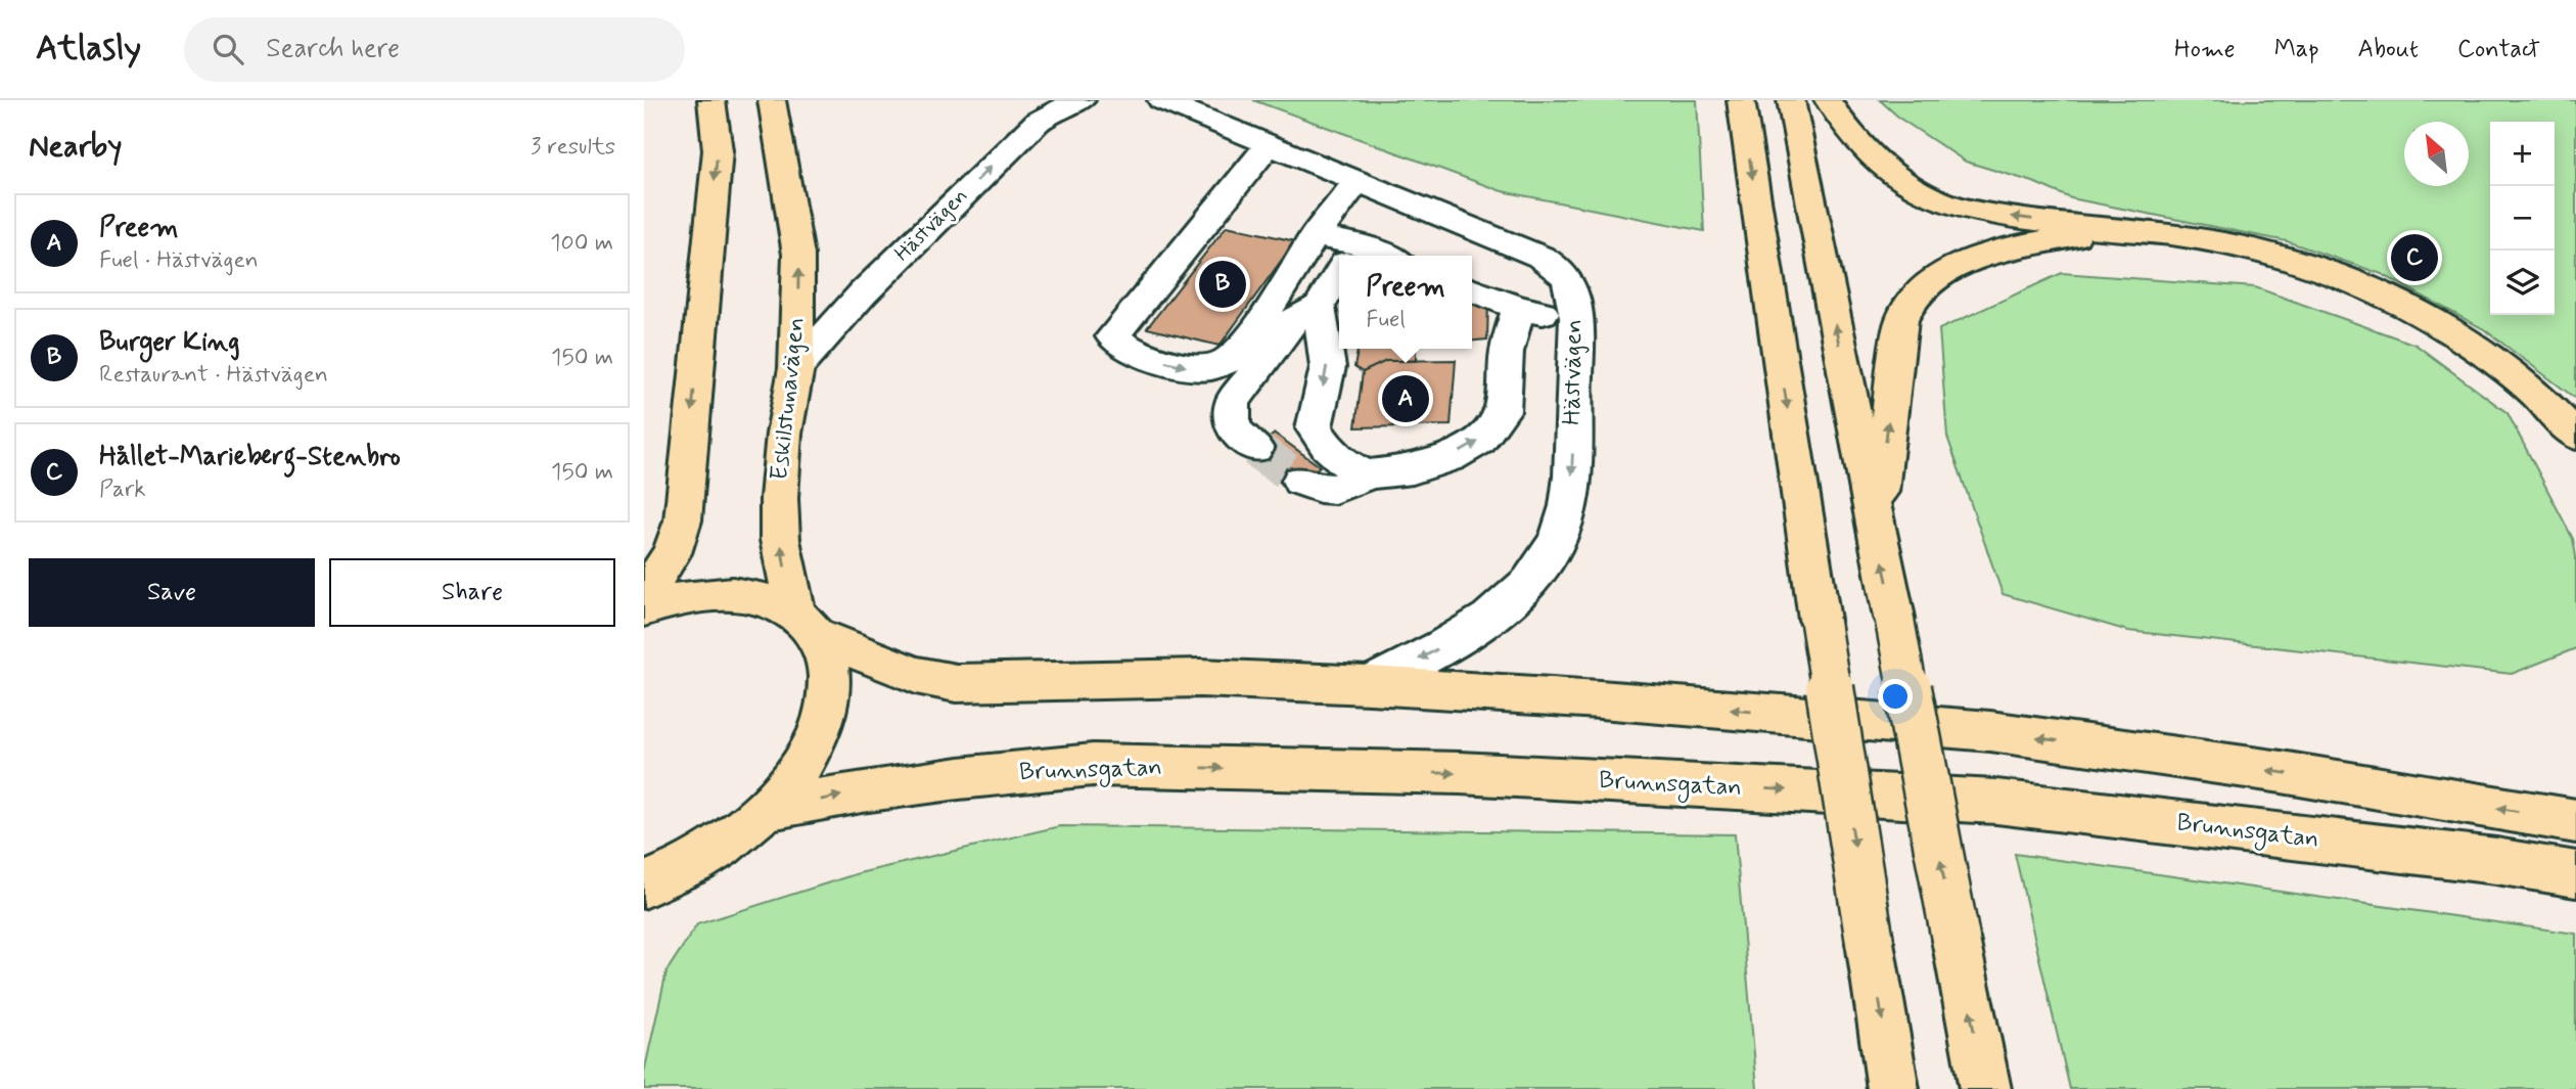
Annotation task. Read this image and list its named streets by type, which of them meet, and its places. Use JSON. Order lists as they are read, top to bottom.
{
  "streets": {
    "main road": ["Eskilstunavägen", "Brunnsgatan"],
    "street": ["Hästvägen"]
  },
  "crossings": [
    ["Hästvägen", "Eskilstunavägen"],
    ["Eskilstunavägen", "Brunnsgatan"]
  ],
  "north": "top left",
  "page": {
    "header": "Atlasly",
    "search": "Search here",
    "nav": [
      "Home",
      "Map",
      "About",
      "Contact"
    ],
    "heading": ["Nearby", "3 results"],
    "map_buttons": ["+", "−"],
    "list": [
      {
        "mark": "A",
        "name": "Preem",
        "note": "Fuel · Hästvägen",
        "value": "100 m"
      },
      {
        "mark": "B",
        "name": "Burger King",
        "note": "Restaurant · Hästvägen",
        "value": "150 m"
      },
      {
        "mark": "C",
        "name": "Hållet-Marieberg-Stenbro",
        "note": "Park",
        "value": "150 m"
      }
    ],
    "pins": ["C", "B", "A"],
    "popup": ["Preem", "Fuel"],
    "buttons": ["Save", "Share"]
  }
}
